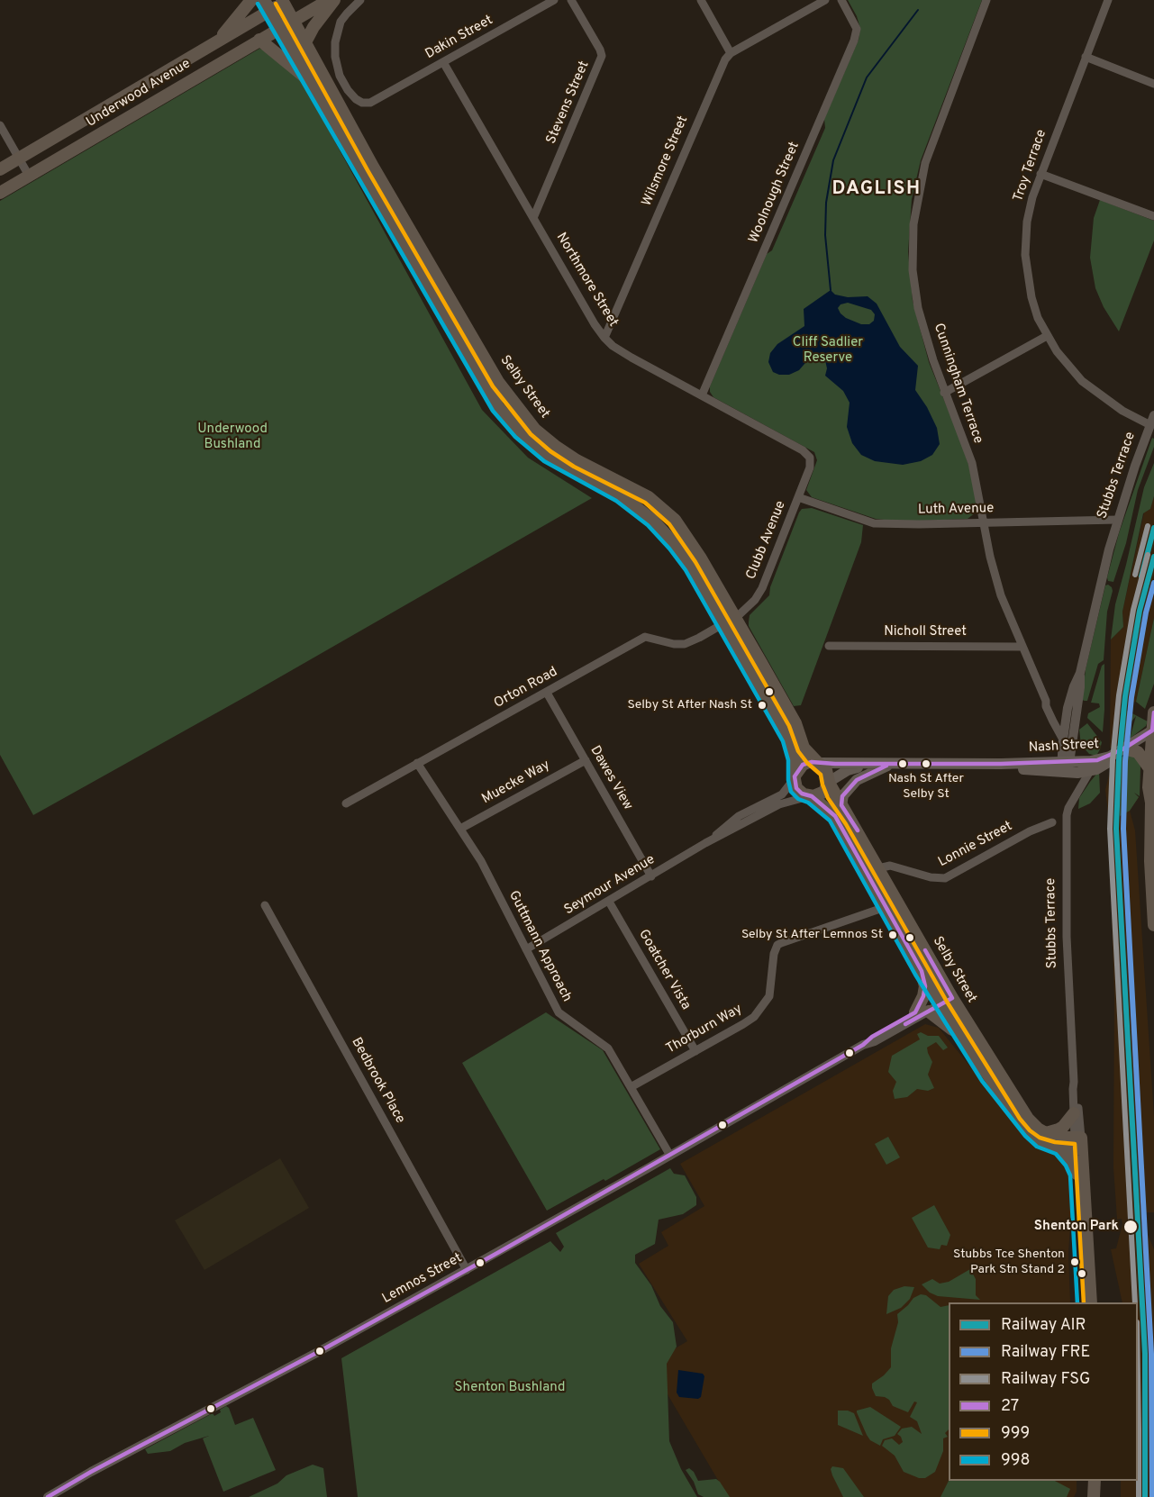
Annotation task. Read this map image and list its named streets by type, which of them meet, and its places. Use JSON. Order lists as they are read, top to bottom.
{
  "streets": {
    "main road": [
      "Underwood Avenue",
      "Selby Street",
      "Stubbs Terrace",
      "Nash Street"
    ],
    "street": [
      "Dakin Street",
      "Stevens Street",
      "Wilsmore Street",
      "Troy Terrace",
      "Woolnough Street",
      "Northmore Street",
      "Cunningham Terrace",
      "Luth Avenue",
      "Clubb Avenue",
      "Nicholl Street",
      "Orton Road",
      "Dawes View",
      "Muecke Way",
      "Lonnie Street",
      "Seymour Avenue",
      "Guttmann Approach",
      "Goatcher Vista",
      "Thorburn Way",
      "Bedbrook Place",
      "Lemnos Street"
    ]
  },
  "crossings": [
    ["Dakin Street", "Northmore Street"],
    ["Underwood Avenue", "Selby Street"],
    ["Stevens Street", "Northmore Street"],
    ["Wilsmore Street", "Northmore Street"],
    ["Troy Terrace", "Stubbs Terrace"],
    ["Woolnough Street", "Northmore Street"],
    ["Northmore Street", "Clubb Avenue"],
    ["Cunningham Terrace", "Stubbs Terrace"],
    ["Cunningham Terrace", "Luth Avenue"],
    ["Cunningham Terrace", "Nicholl Street"],
    ["Selby Street", "Stubbs Terrace"],
    ["Selby Street", "Clubb Avenue"],
    ["Selby Street", "Nash Street"],
    ["Selby Street", "Lonnie Street"],
    ["Selby Street", "Seymour Avenue"],
    ["Selby Street", "Thorburn Way"],
    ["Selby Street", "Lemnos Street"],
    ["Stubbs Terrace", "Luth Avenue"],
    ["Stubbs Terrace", "Nash Street"],
    ["Luth Avenue", "Clubb Avenue"],
    ["Clubb Avenue", "Orton Road"],
    ["Orton Road", "Dawes View"],
    ["Orton Road", "Guttmann Approach"],
    ["Nash Street", "Seymour Avenue"],
    ["Dawes View", "Muecke Way"],
    ["Dawes View", "Seymour Avenue"],
    ["Muecke Way", "Guttmann Approach"],
    ["Seymour Avenue", "Guttmann Approach"],
    ["Seymour Avenue", "Goatcher Vista"],
    ["Guttmann Approach", "Thorburn Way"],
    ["Guttmann Approach", "Lemnos Street"],
    ["Goatcher Vista", "Thorburn Way"],
    ["Bedbrook Place", "Lemnos Street"]
  ],
  "districts": ["DAGLISH"],
  "parks": ["Cliff Sadlier Reserve", "Underwood Bushland", "Shenton Bushland"],
  "places": [
    "Selby St After Nash St",
    "Nash St After Selby St",
    "Selby St After Lemnos St",
    "Shenton Park",
    "Stubbs Tce Shenton Park Stn Stand 2"
  ],
  "lines": [
    "transit line 999",
    "transit line 998",
    "rail line FSG",
    "rail line AIR",
    "rail line FRE",
    "transit line 27"
  ],
  "legend": [
    "Railway AIR",
    "Railway FRE",
    "Railway FSG",
    "27",
    "999",
    "998"
  ]
}
